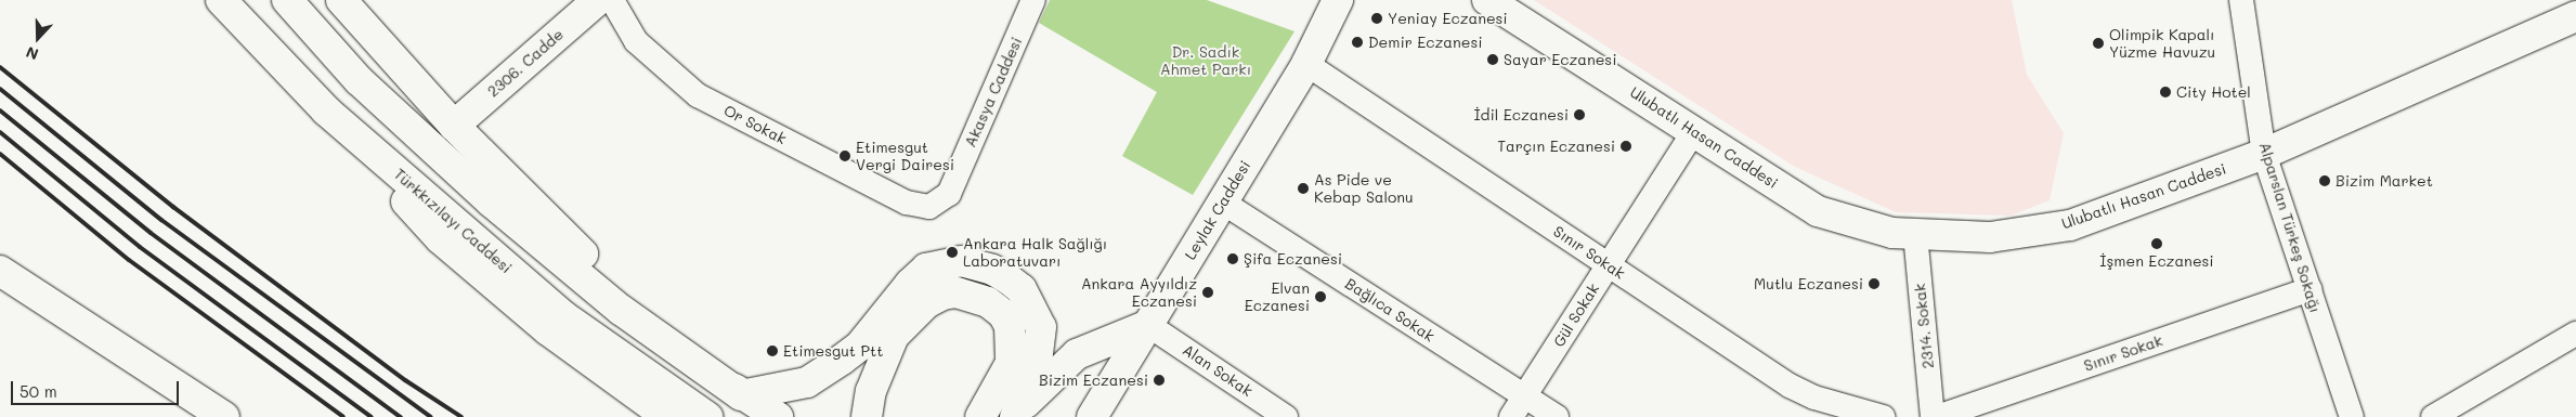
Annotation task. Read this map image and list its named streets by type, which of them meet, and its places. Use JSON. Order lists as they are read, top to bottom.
{
  "streets": {
    "main road": [
      "2306. Cadde",
      "Ulubatlı Hasan Caddesi",
      "Leylak Caddesi",
      "Türkkızılayı Caddesi"
    ],
    "street": [
      "Akasya Caddesi",
      "Or Sokak",
      "Alparslan Türkeş Sokağı",
      "Sınır Sokak",
      "Bağlıca Sokak",
      "Gül Sokak",
      "2314. Sokak",
      "Alan Sokak"
    ]
  },
  "crossings": [
    ["Akasya Caddesi", "Or Sokak"],
    ["Ulubatlı Hasan Caddesi", "Alparslan Türkeş Sokağı"],
    ["Ulubatlı Hasan Caddesi", "Gül Sokak"],
    ["Ulubatlı Hasan Caddesi", "2314. Sokak"],
    ["Leylak Caddesi", "Sınır Sokak"],
    ["Leylak Caddesi", "Bağlıca Sokak"],
    ["Leylak Caddesi", "Alan Sokak"],
    ["Alparslan Türkeş Sokağı", "Sınır Sokak"],
    ["Sınır Sokak", "Gül Sokak"],
    ["Sınır Sokak", "2314. Sokak"],
    ["Bağlıca Sokak", "Gül Sokak"]
  ],
  "parks": ["Dr. Sadık Ahmet Parkı"],
  "places": [
    "Yeniay Eczanesi",
    "Demir Eczanesi",
    "Olimpik Kapalı Yüzme Havuzu",
    "Sayar Eczanesi",
    "City Hotel",
    "İdil Eczanesi",
    "Tarçın Eczanesi",
    "Etimesgut Vergi Dairesi",
    "Bizim Market",
    "As Pide ve Kebap Salonu",
    "İşmen Eczanesi",
    "Ankara Halk Sağlığı Laboratuvarı",
    "Şifa Eczanesi",
    "Mutlu Eczanesi",
    "Ankara Ayyıldız Eczanesi",
    "Elvan Eczanesi",
    "Etimesgut Ptt",
    "Bizim Eczanesi"
  ],
  "scale_bar": "50 m",
  "north": "bottom"
}
